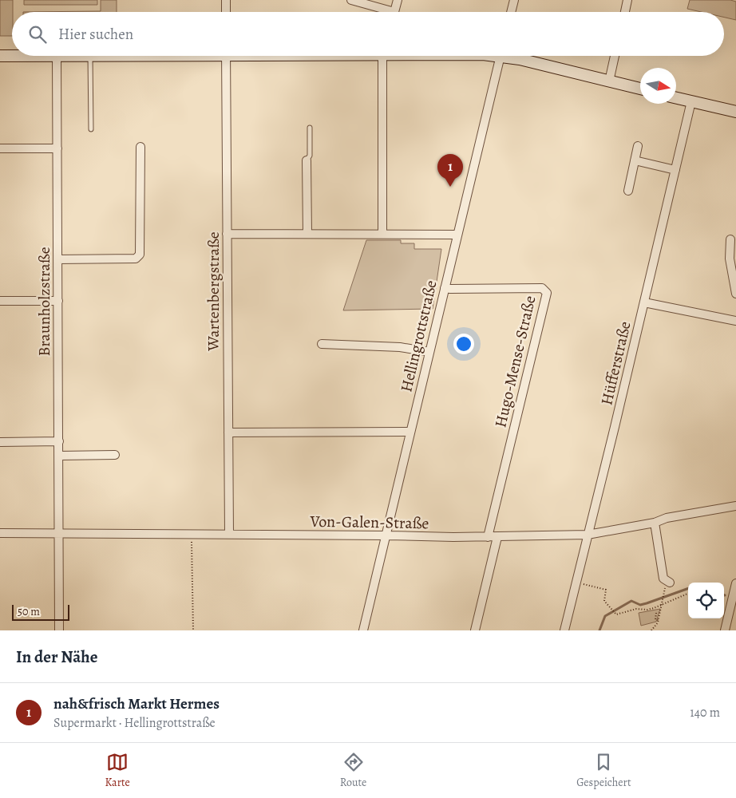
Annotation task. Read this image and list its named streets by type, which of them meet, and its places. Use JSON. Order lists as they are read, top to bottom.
{
  "streets": {
    "street": [
      "Wartenbergstraße",
      "Braunholzstraße",
      "Hellingrottstraße",
      "Hugo-Mense-Straße",
      "Hüfferstraße",
      "Von-Galen-Straße"
    ]
  },
  "crossings": [
    ["Wartenbergstraße", "Von-Galen-Straße"],
    ["Braunholzstraße", "Von-Galen-Straße"],
    ["Hellingrottstraße", "Hugo-Mense-Straße"],
    ["Hellingrottstraße", "Von-Galen-Straße"],
    ["Hugo-Mense-Straße", "Von-Galen-Straße"],
    ["Hüfferstraße", "Von-Galen-Straße"]
  ],
  "scale_bar": "50 m",
  "north": "right",
  "page": {
    "search": "Hier suchen",
    "pins": "1",
    "scale": "50 m",
    "heading": "In der Nähe",
    "list": [
      {
        "mark": "1",
        "name": "nah&frisch Markt Hermes",
        "note": "Supermarkt · Hellingrottstraße",
        "value": "140 m"
      }
    ],
    "nav": ["Karte", "Route", "Gespeichert"]
  }
}
